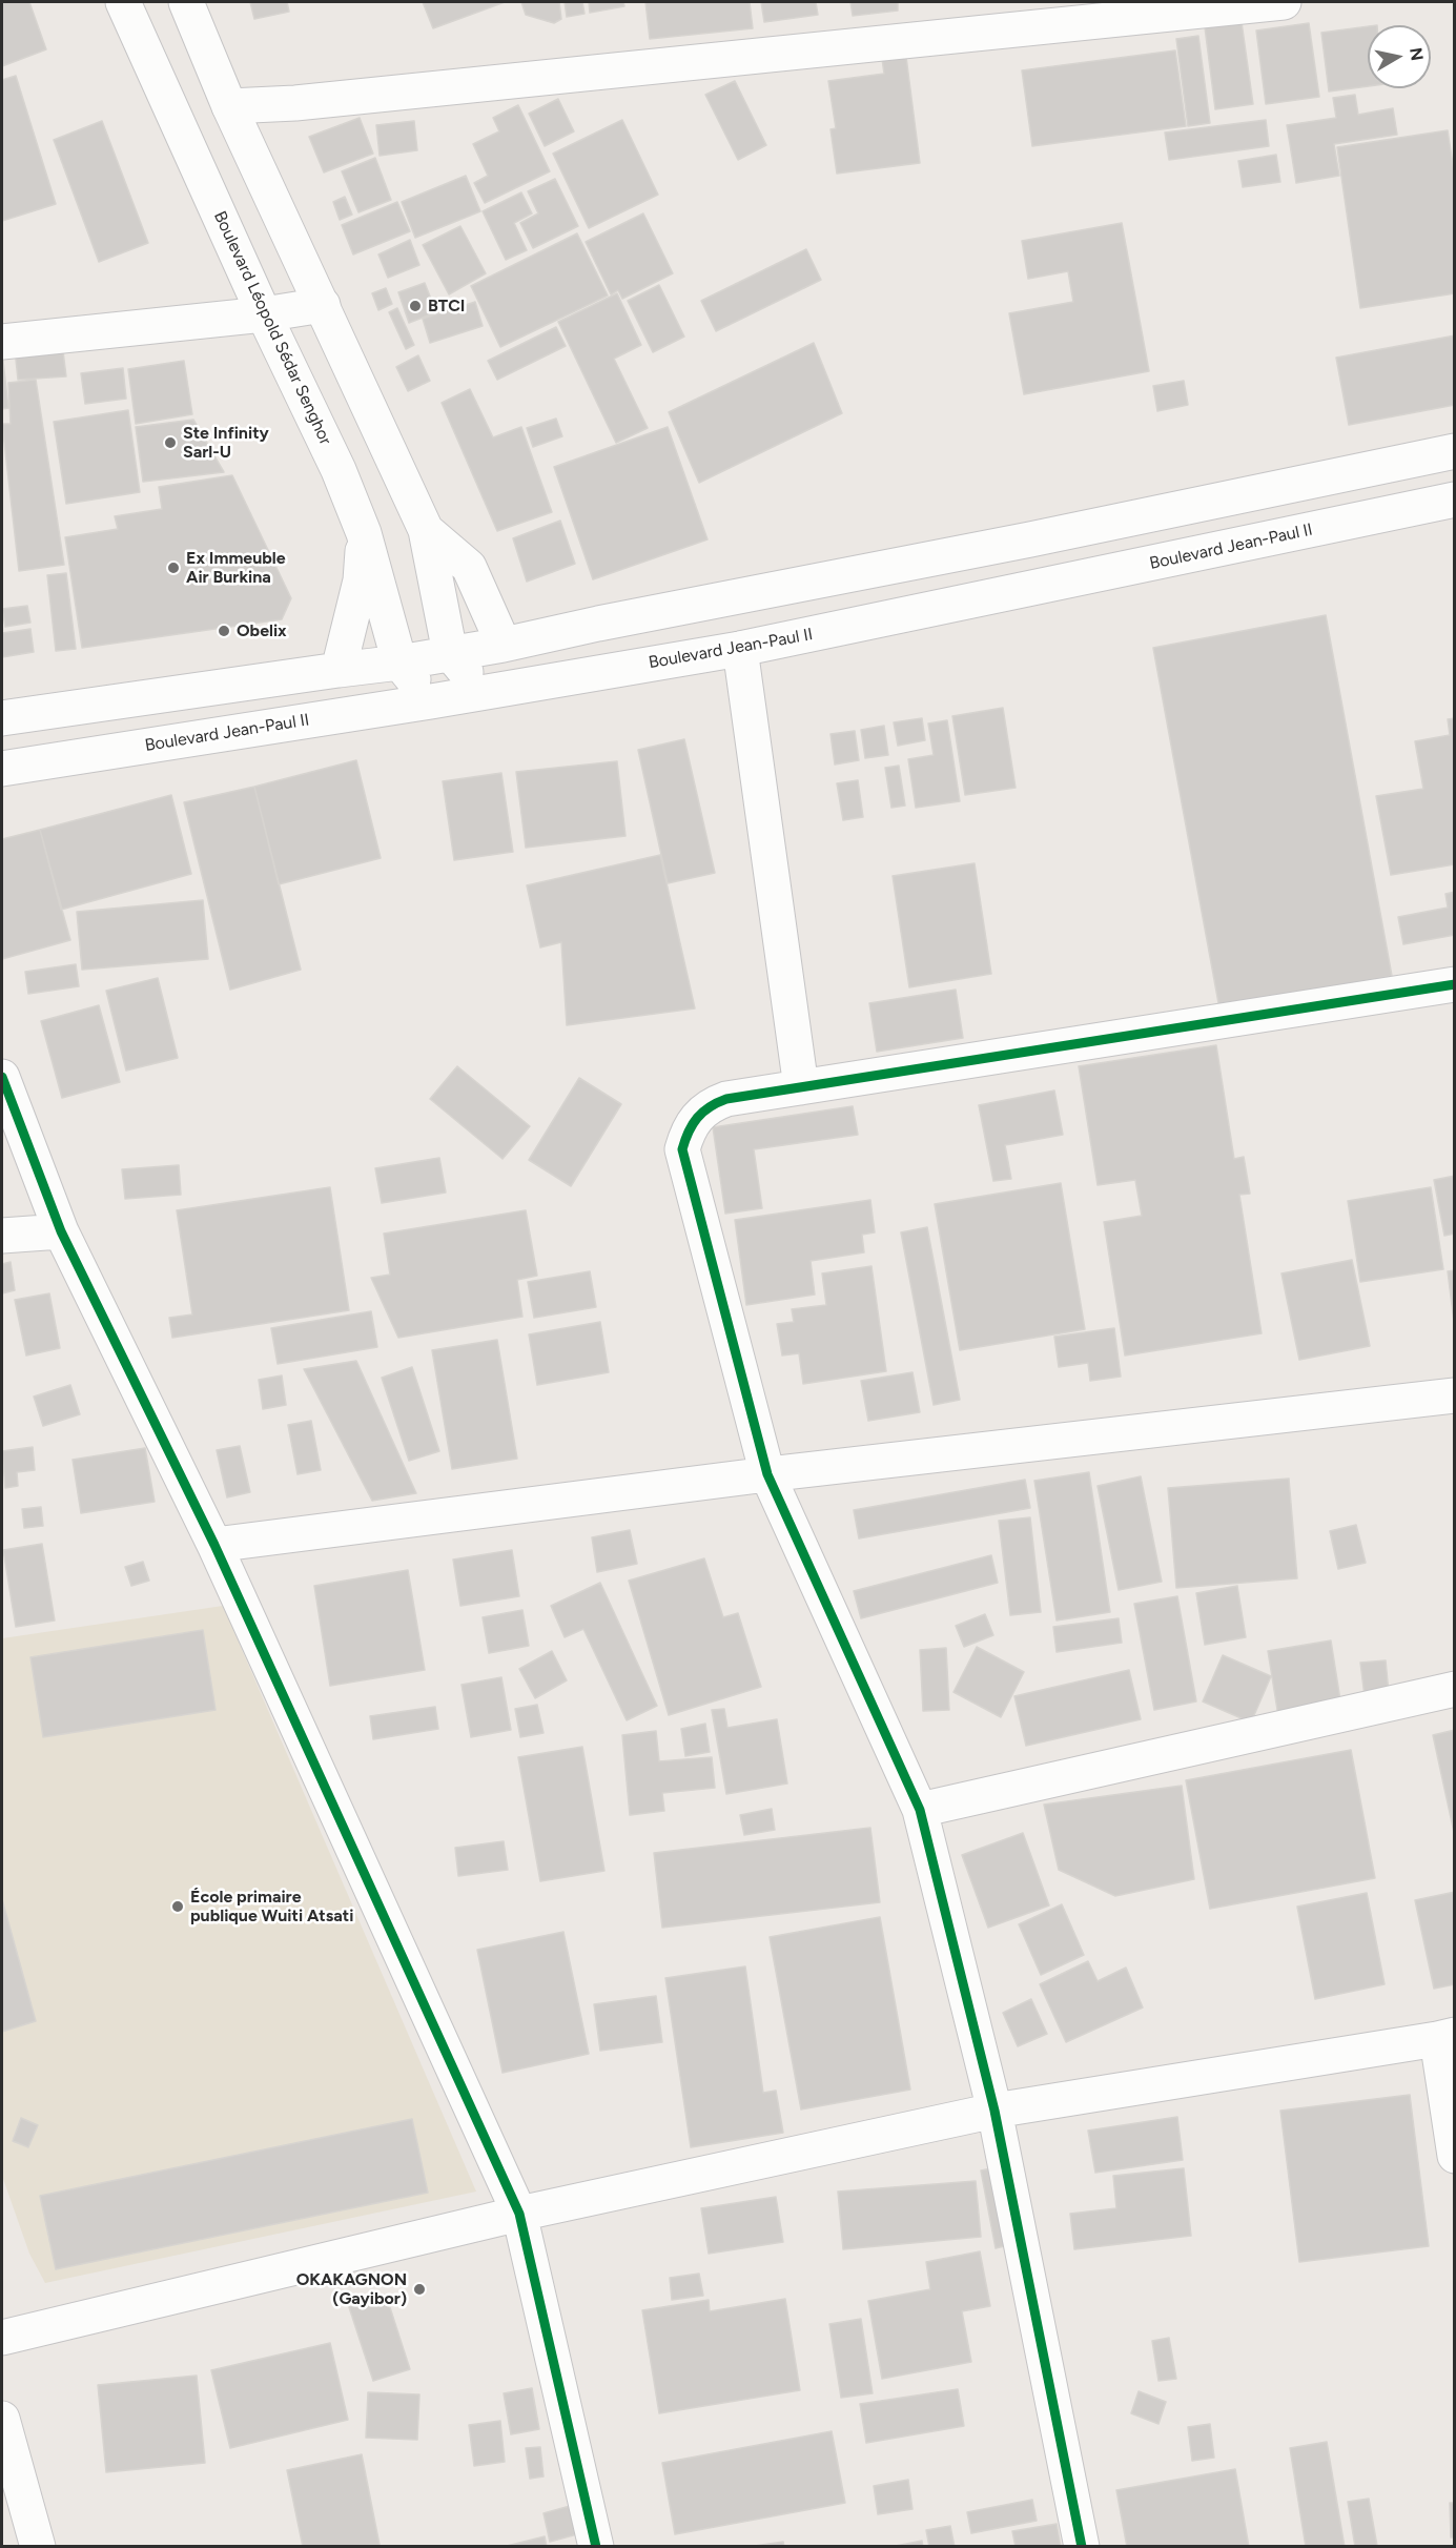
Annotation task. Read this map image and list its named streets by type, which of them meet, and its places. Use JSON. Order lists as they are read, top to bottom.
{
  "streets": {
    "street": ["Boulevard Léopold Sédar Senghor", "Boulevard Jean-Paul II"]
  },
  "places": [
    "BTCI",
    "Ste Infinity Sarl-U",
    "Ex Immeuble Air Burkina",
    "Obelix",
    "École primaire publique Wuiti Atsati",
    "OKAKAGNON (Gayibor)"
  ],
  "north": "right"
}
